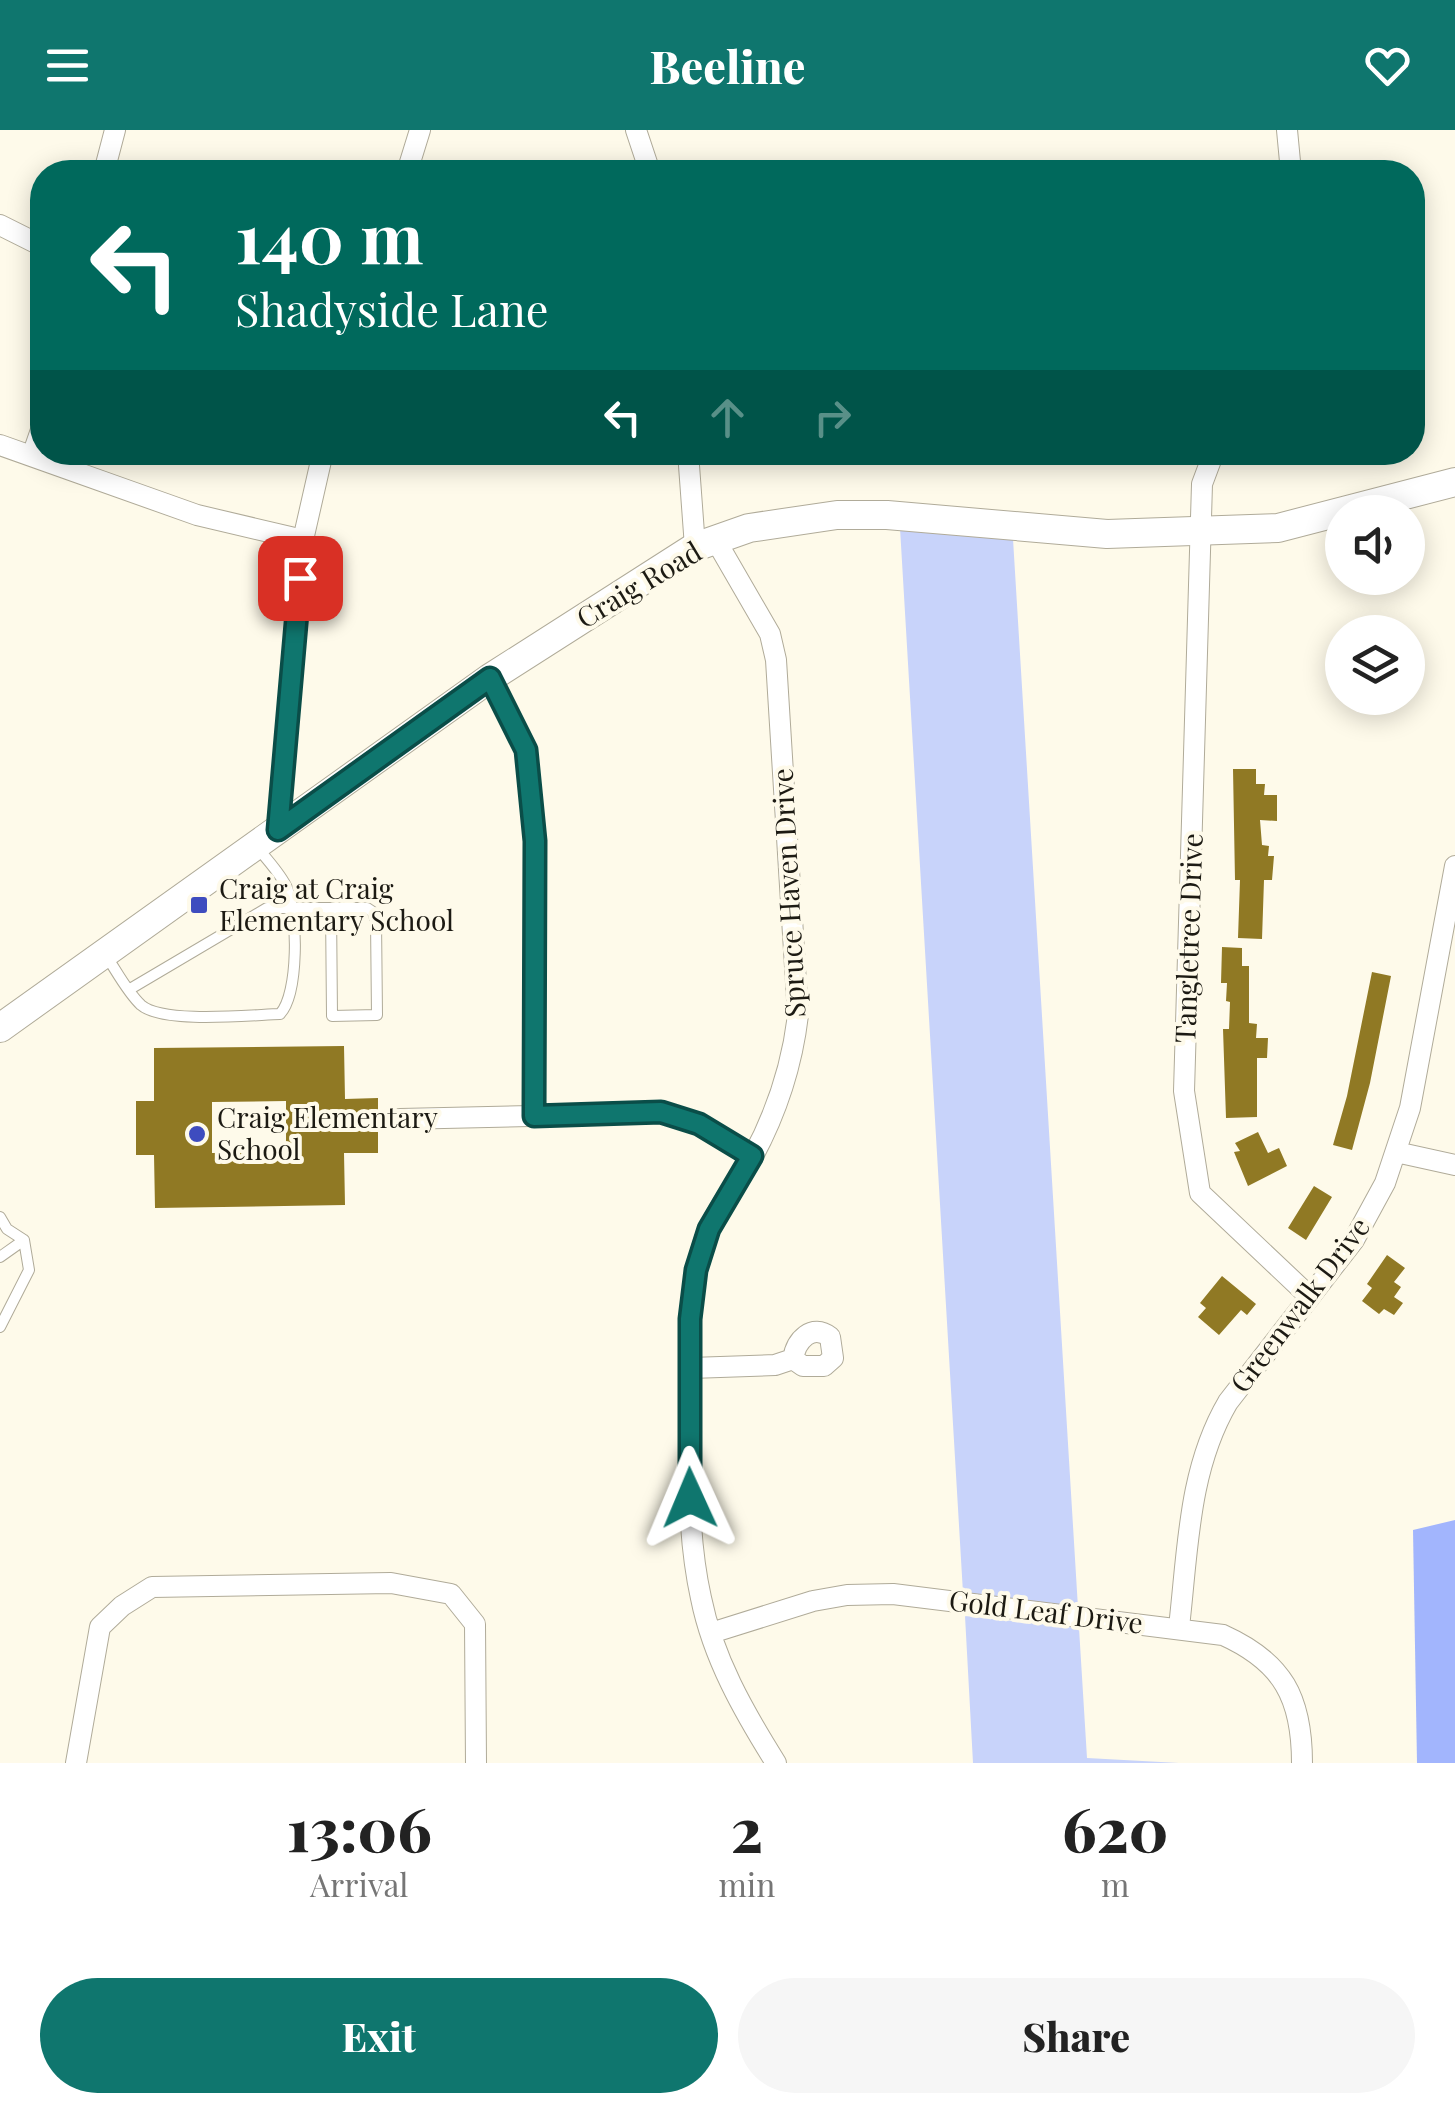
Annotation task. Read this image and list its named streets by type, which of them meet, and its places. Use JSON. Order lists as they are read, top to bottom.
{
  "streets": {
    "main road": ["Craig Road"],
    "street": [
      "Spruce Haven Drive",
      "Tangletree Drive",
      "Greenwalk Drive",
      "Gold Leaf Drive"
    ]
  },
  "crossings": [
    ["Craig Road", "Spruce Haven Drive"],
    ["Craig Road", "Tangletree Drive"],
    ["Spruce Haven Drive", "Gold Leaf Drive"],
    ["Tangletree Drive", "Greenwalk Drive"],
    ["Greenwalk Drive", "Gold Leaf Drive"]
  ],
  "places": {
    "transit": ["Craig at Craig Elementary School"],
    "other": ["Craig Elementary School"]
  },
  "page": {
    "header": "Beeline",
    "turn": ["140 m", "Shadyside Lane"],
    "eta": [
      "13:06",
      "Arrival",
      "2",
      "min",
      "620",
      "m"
    ],
    "buttons": ["Exit", "Share"]
  }
}
